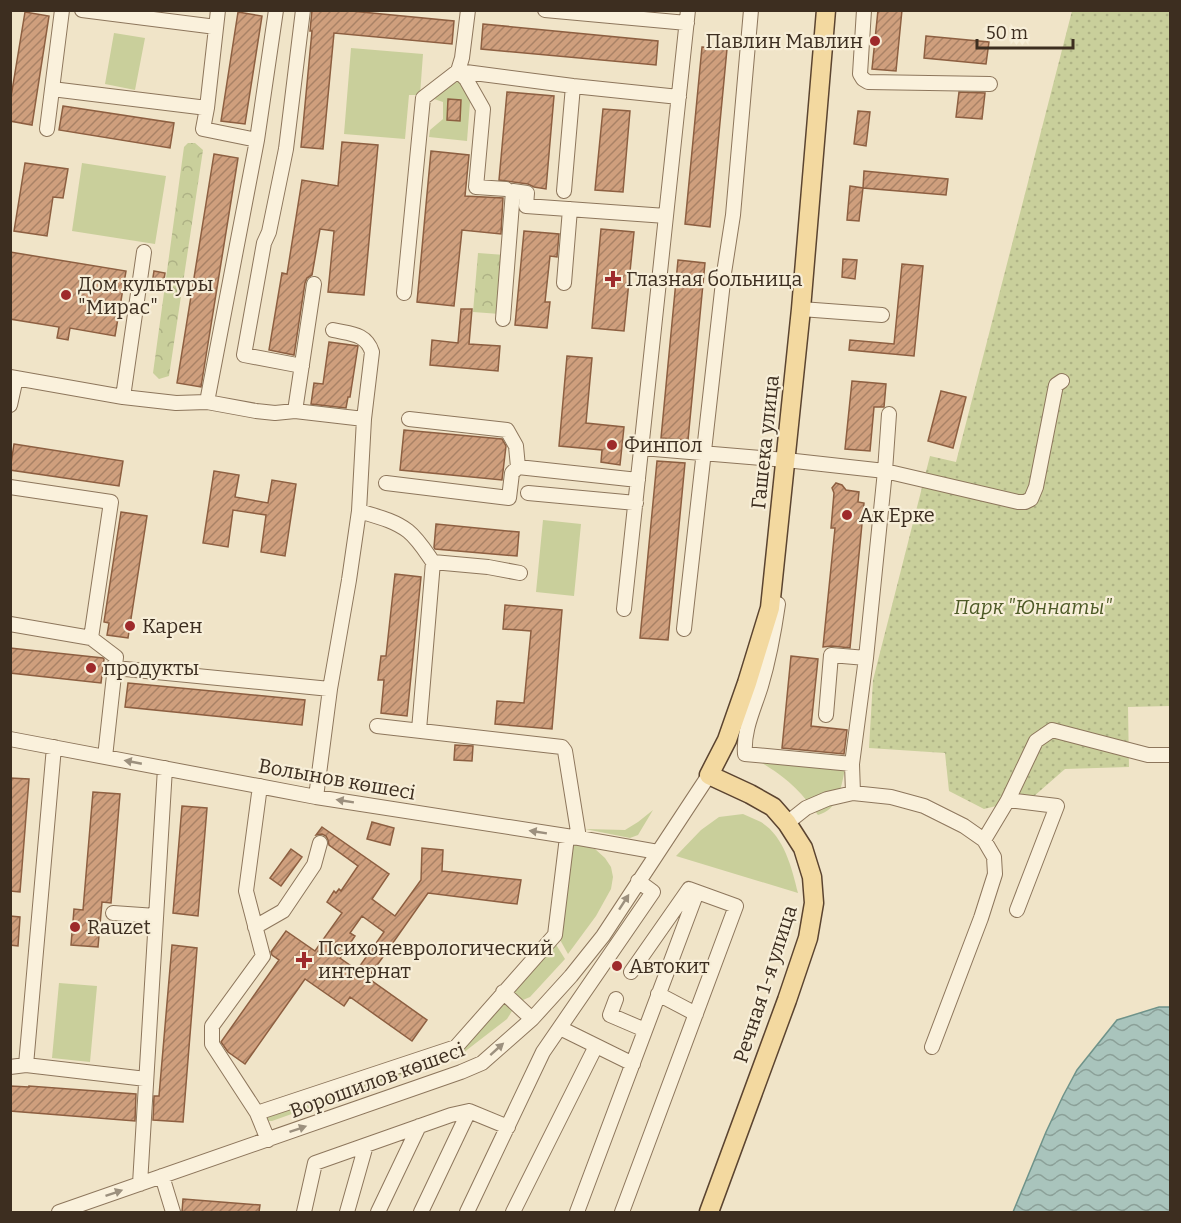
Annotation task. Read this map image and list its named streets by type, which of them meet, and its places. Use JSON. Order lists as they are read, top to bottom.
{
  "streets": {
    "main road": ["Гашека улица", "Речная 1-я улица"],
    "street": ["Волынов көшесі", "Ворошилов көшесі"]
  },
  "crossings": [
    ["Гашека улица", "Волынов көшесі"],
    ["Гашека улица", "Речная 1-я улица"],
    ["Гашека улица", "Ворошилов көшесі"],
    ["Волынов көшесі", "Ворошилов көшесі"]
  ],
  "parks": ["Парк \"Юннаты\""],
  "places": {
    "other": [
      "Павлин Мавлин",
      "Дом культуры \"Мирас\"",
      "Финпол",
      "Ак Ерке",
      "Карен",
      "продукты",
      "Rauzet",
      "Автокит"
    ],
    "health": ["Глазная больница", "Психоневрологический интернат"]
  },
  "scale_bar": "50 m"
}
